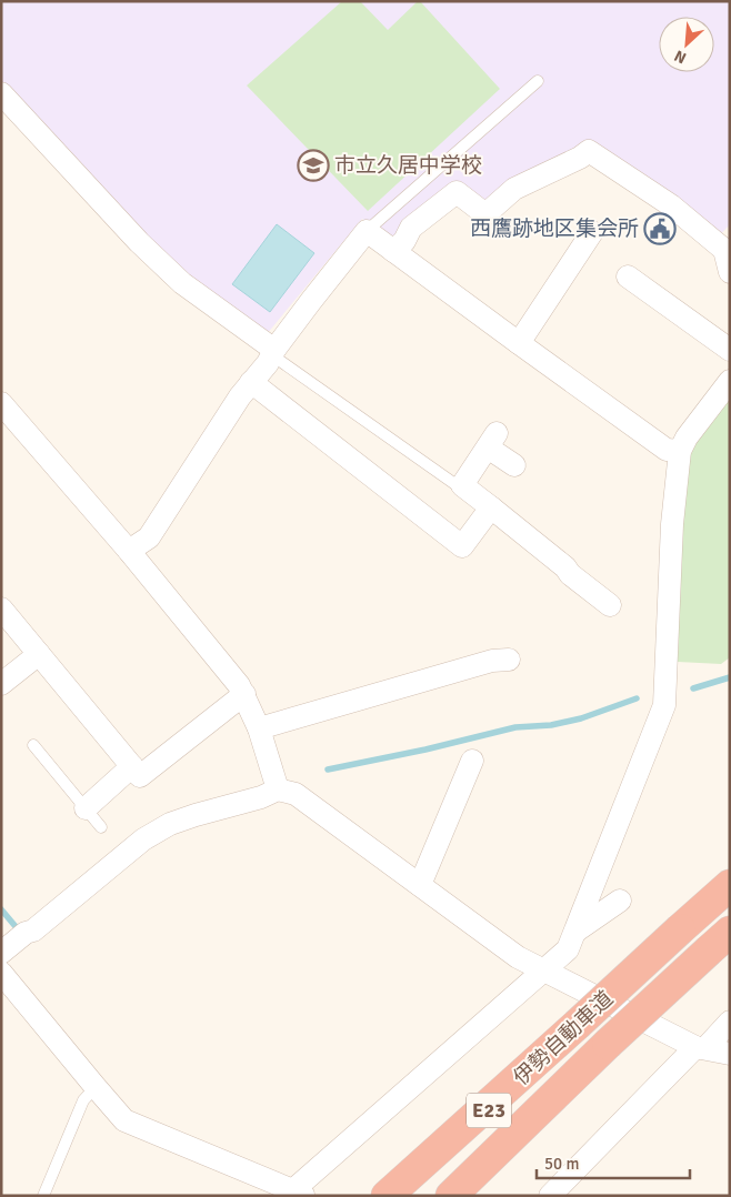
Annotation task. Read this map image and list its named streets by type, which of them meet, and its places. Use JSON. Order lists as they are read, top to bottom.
{
  "streets": {
    "highway": ["伊勢自動車道", "E23"]
  },
  "places": {
    "school or university": ["市立久居中学校"],
    "public building": ["西鷹跡地区集会所"]
  },
  "scale_bar": "50 m",
  "north": "bottom left"
}
